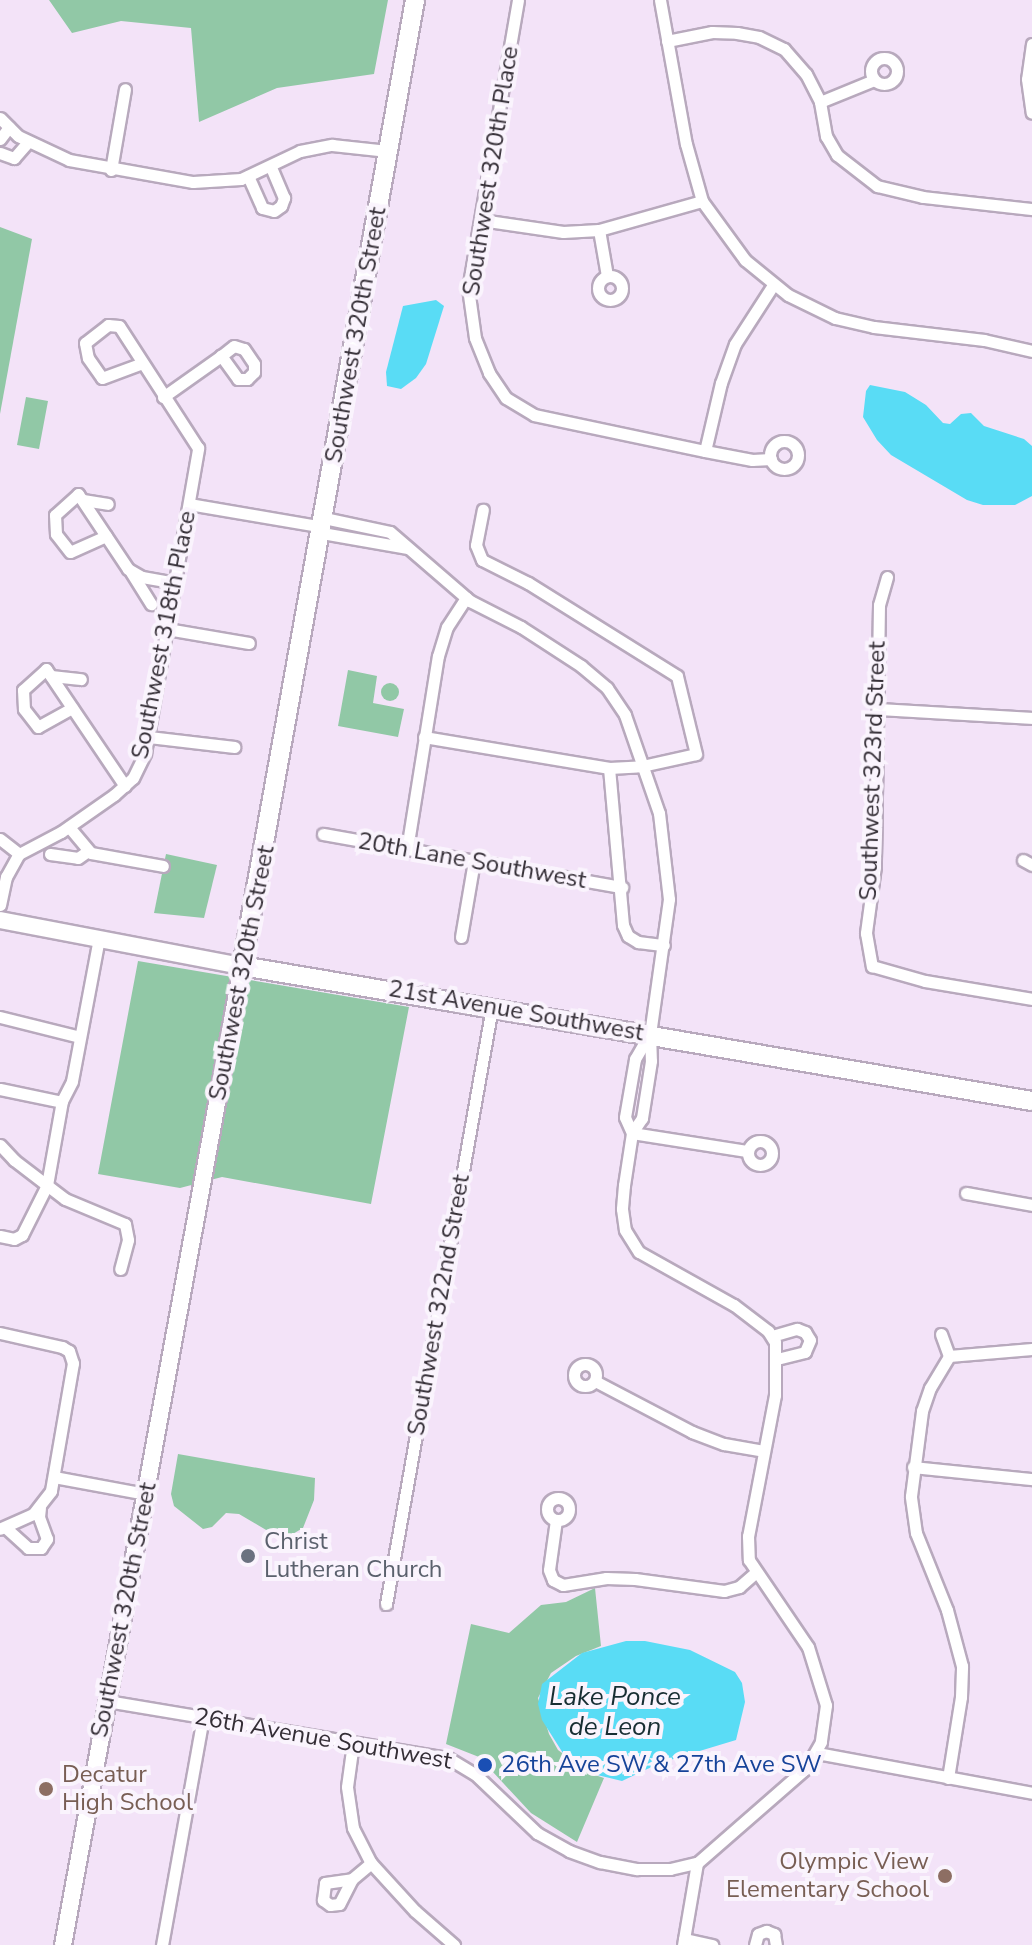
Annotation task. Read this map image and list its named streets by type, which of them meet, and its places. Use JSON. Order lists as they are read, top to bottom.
{
  "streets": {
    "main road": ["Southwest 320th Street", "21st Avenue Southwest"],
    "street": [
      "Southwest 320th Place",
      "Southwest 318th Place",
      "Southwest 323rd Street",
      "20th Lane Southwest",
      "Southwest 322nd Street",
      "26th Avenue Southwest"
    ]
  },
  "crossings": [
    ["Southwest 320th Street", "21st Avenue Southwest"],
    ["Southwest 320th Street", "26th Avenue Southwest"],
    ["21st Avenue Southwest", "Southwest 322nd Street"]
  ],
  "water": ["Lake Ponce de Leon"],
  "places": [
    "Christ Lutheran Church",
    "26th Ave SW & 27th Ave SW",
    "Decatur High School",
    "Olympic View Elementary School"
  ]
}
